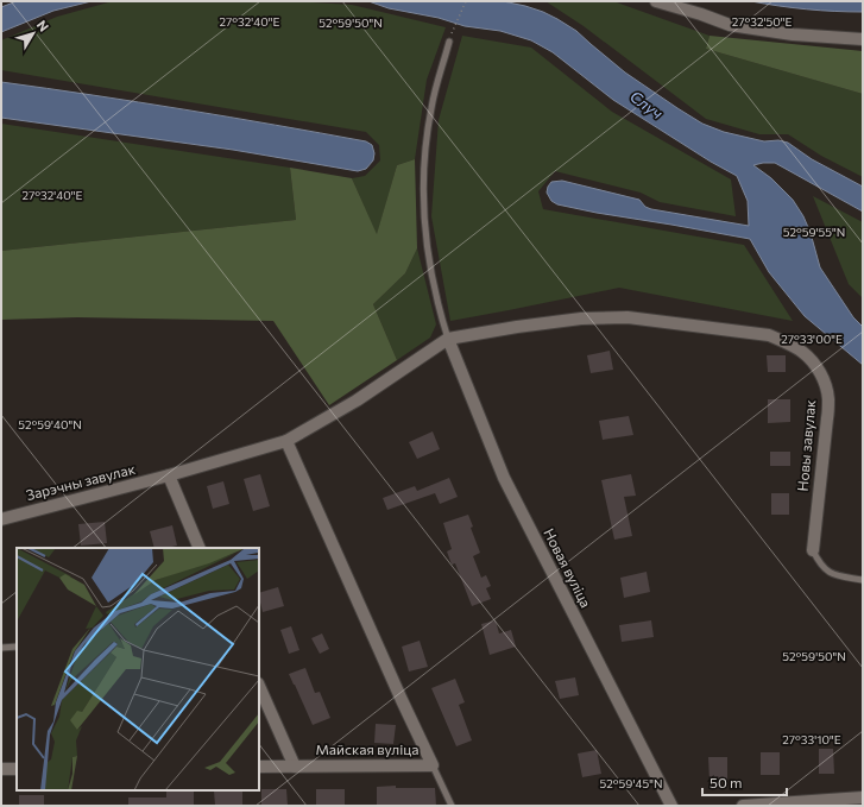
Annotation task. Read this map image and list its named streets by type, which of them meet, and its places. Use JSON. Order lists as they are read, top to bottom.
{
  "streets": {
    "street": [
      "Новы завулак",
      "Зарэчны завулак",
      "Новая вуліца",
      "Майская вуліца"
    ]
  },
  "crossings": [
    ["Новы завулак", "Зарэчны завулак"],
    ["Новы завулак", "Новая вуліца"],
    ["Зарэчны завулак", "Новая вуліца"],
    ["Зарэчны завулак", "Майская вуліца"]
  ],
  "water": ["Случ"],
  "scale_bar": "50 m",
  "north": "top right",
  "coordinates": [
    "27°32'40\"E",
    "27°32'50\"E",
    "52°59'50\"N",
    "52°59'55\"N",
    "27°33'00\"E",
    "52°59'40\"N",
    "27°33'10\"E",
    "52°59'45\"N"
  ]
}
